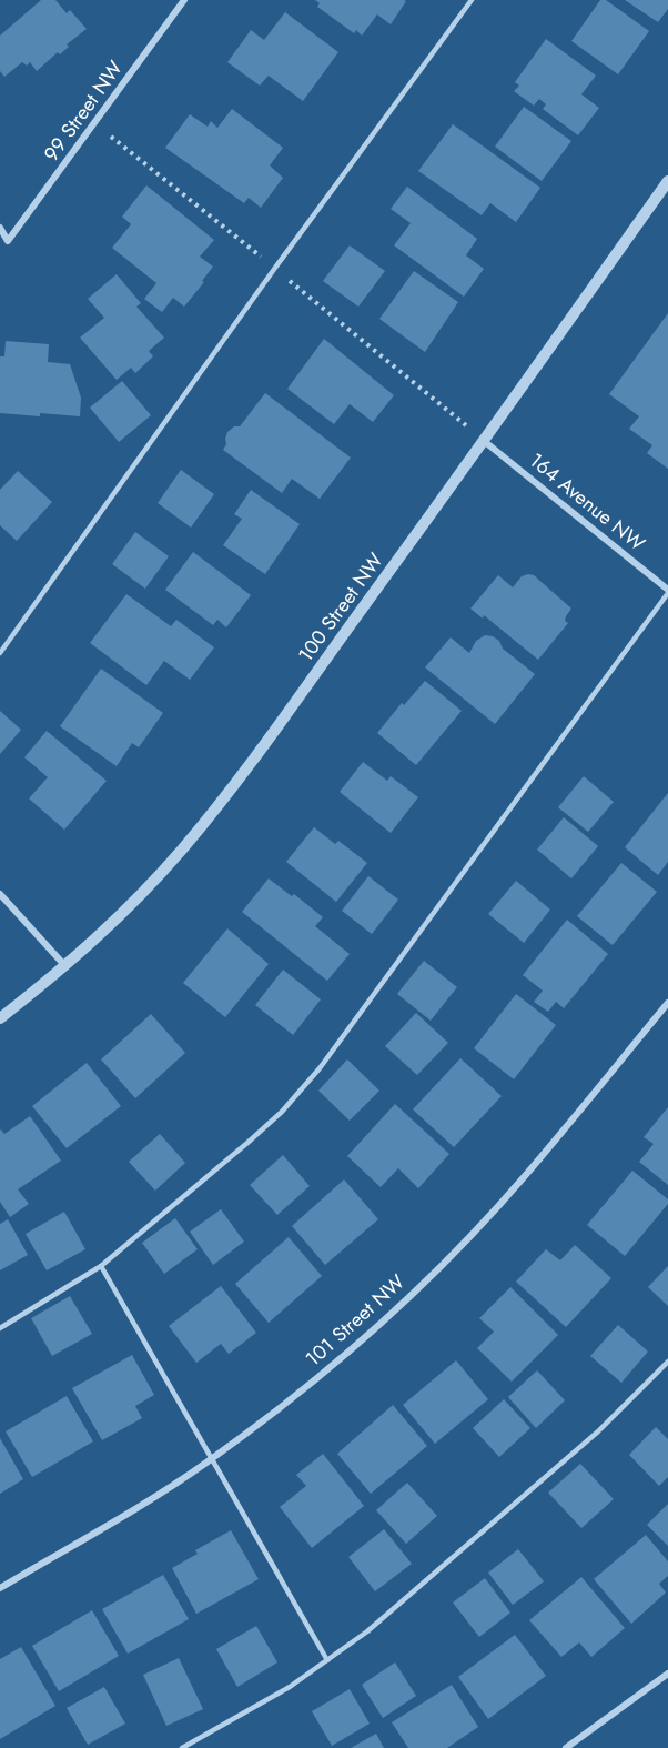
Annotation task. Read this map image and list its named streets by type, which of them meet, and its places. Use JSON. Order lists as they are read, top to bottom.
{
  "streets": {
    "street": [
      "99 Street NW",
      "164 Avenue NW",
      "100 Street NW",
      "101 Street NW"
    ]
  },
  "crossings": [
    ["164 Avenue NW", "100 Street NW"]
  ]
}
